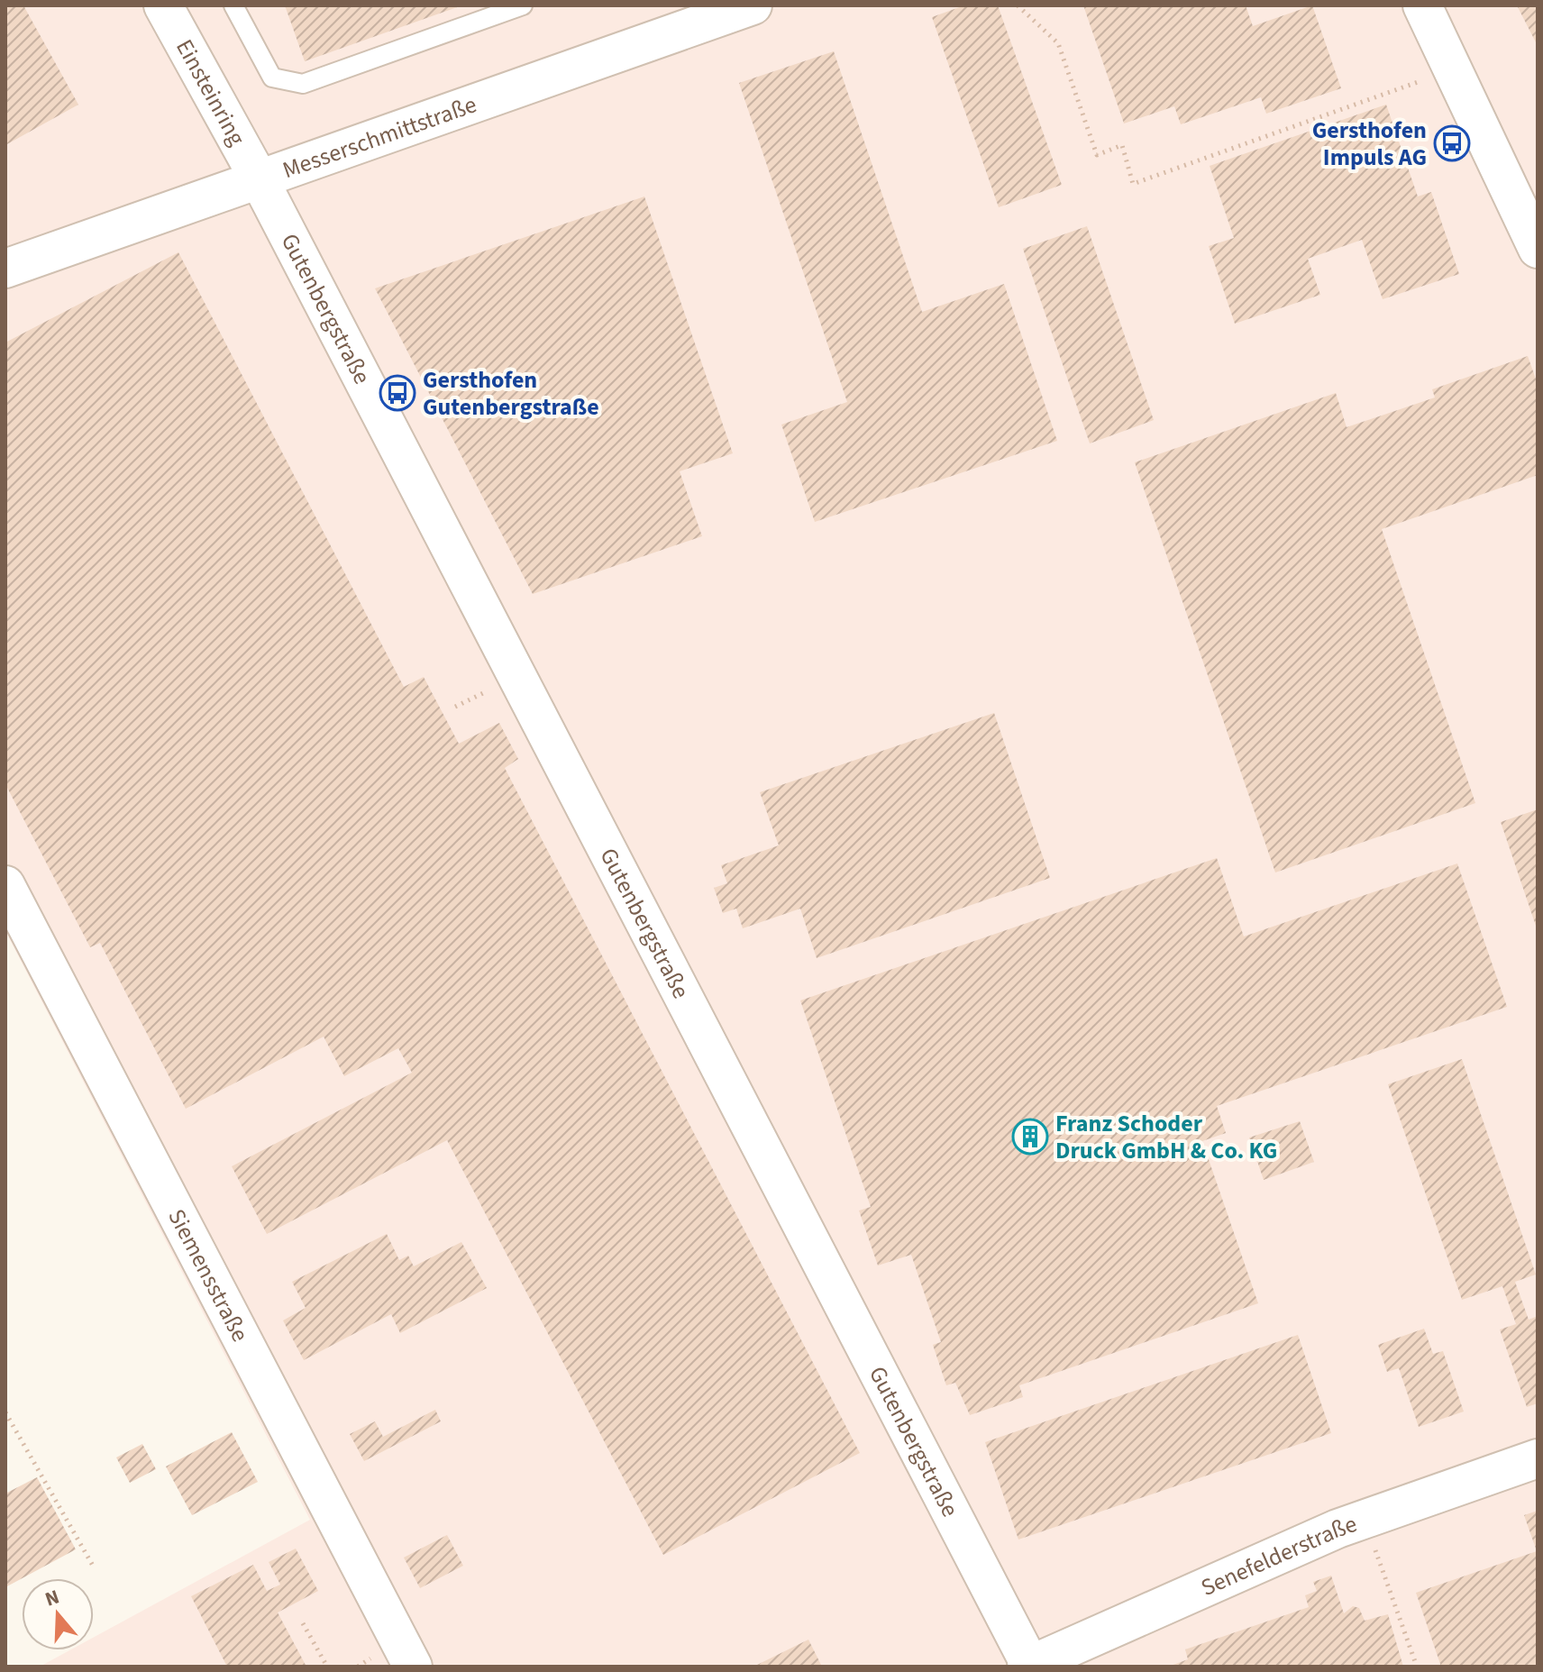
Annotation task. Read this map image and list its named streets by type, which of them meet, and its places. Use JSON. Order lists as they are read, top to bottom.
{
  "streets": {
    "street": [
      "Einsteinring",
      "Messerschmittstraße",
      "Gutenbergstraße",
      "Siemensstraße",
      "Senefelderstraße"
    ]
  },
  "crossings": [
    ["Einsteinring", "Messerschmittstraße"],
    ["Einsteinring", "Gutenbergstraße"],
    ["Messerschmittstraße", "Gutenbergstraße"],
    ["Gutenbergstraße", "Senefelderstraße"]
  ],
  "places": {
    "bus stop": ["Gersthofen Impuls AG", "Gersthofen Gutenbergstraße"],
    "building": ["Franz Schoder Druck GmbH & Co. KG"]
  },
  "north": "top"
}
